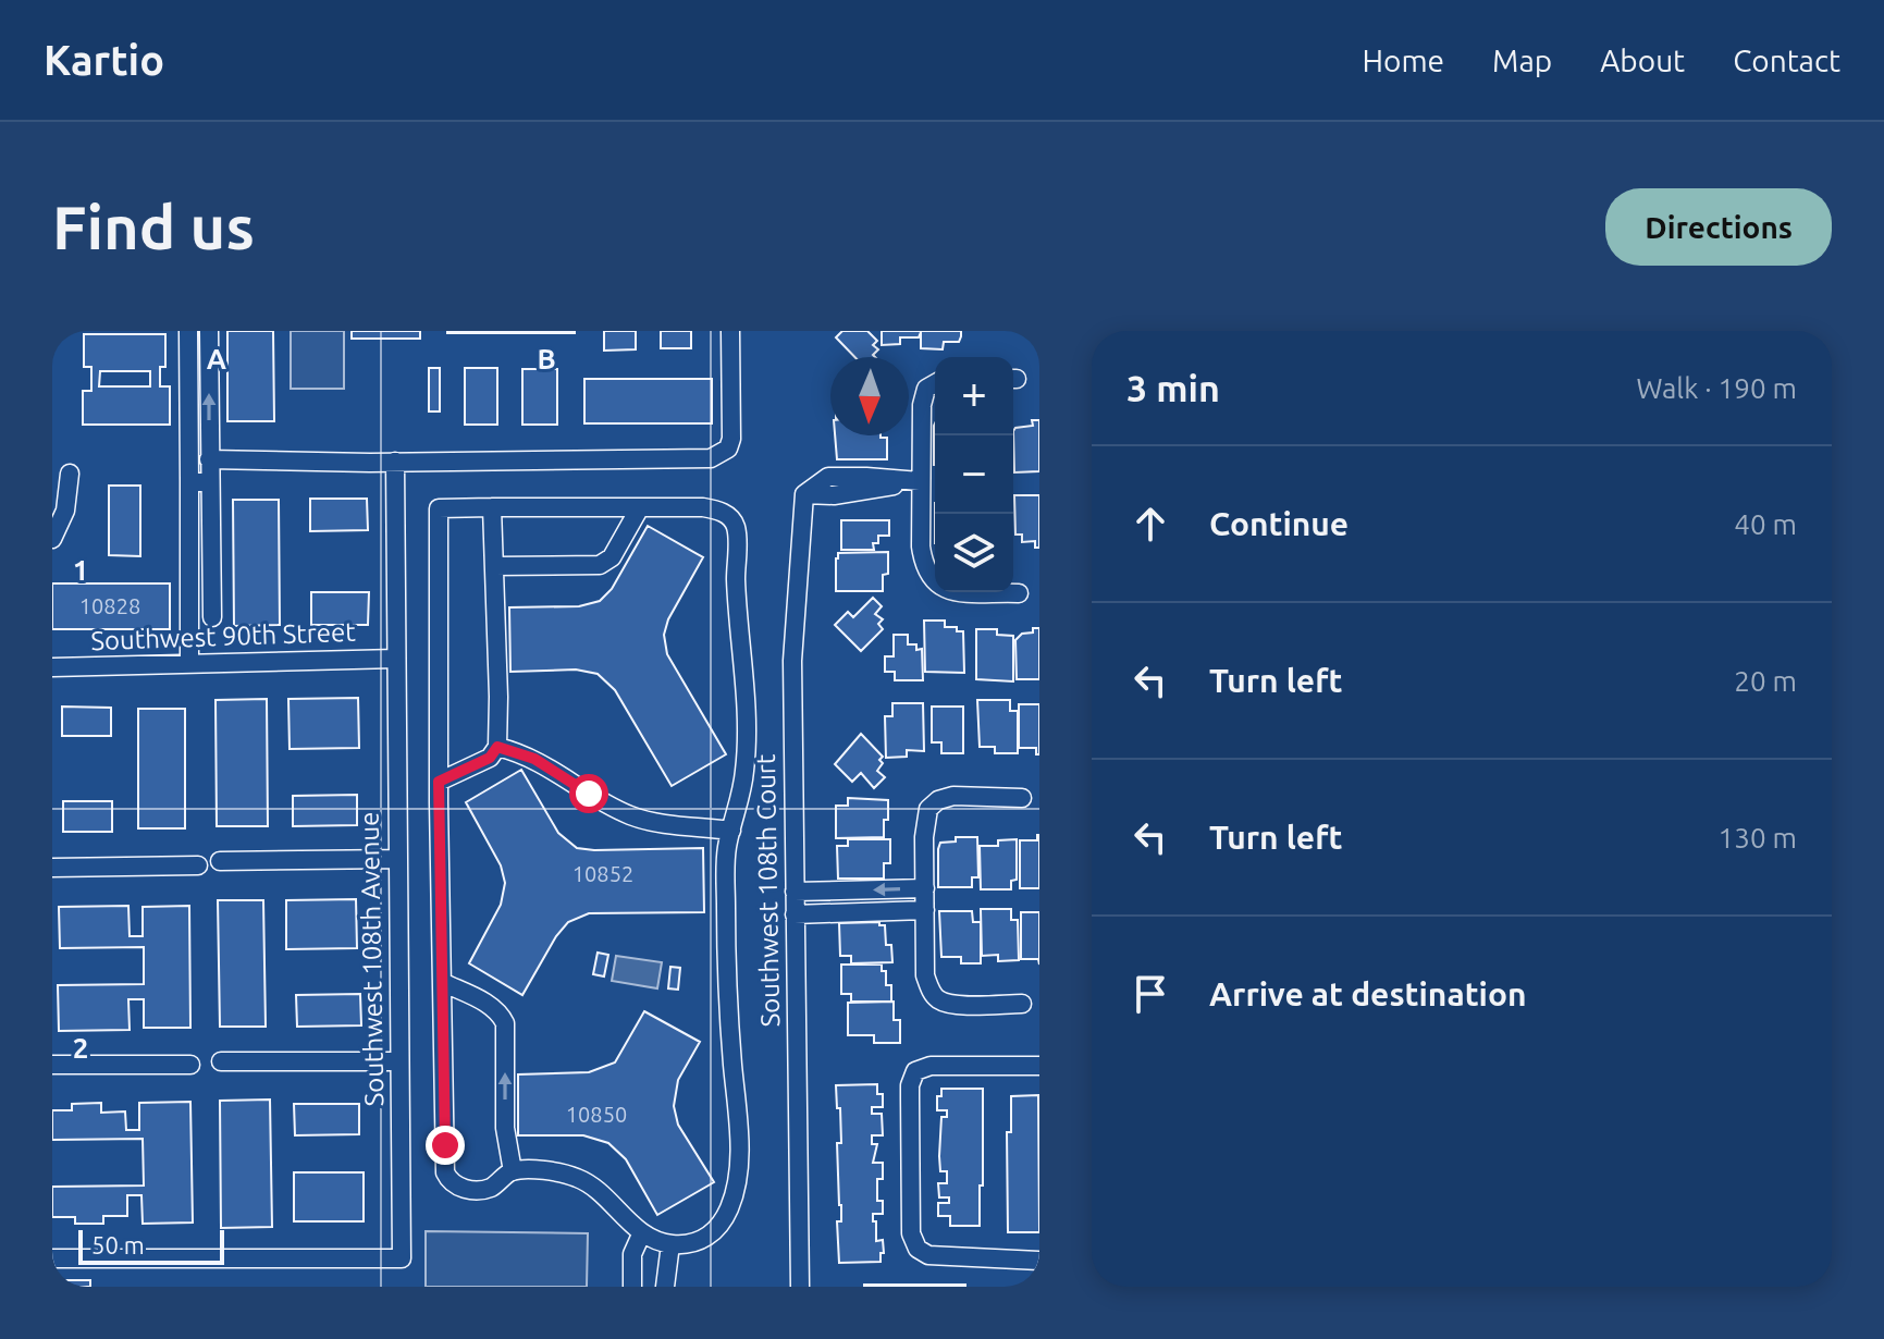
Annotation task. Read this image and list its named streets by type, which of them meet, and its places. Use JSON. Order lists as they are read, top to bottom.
{
  "streets": {
    "street": ["Southwest 90th Street", "Southwest 108th Court", "Southwest 108th Avenue"]
  },
  "crossings": [
    ["Southwest 90th Street", "Southwest 108th Avenue"]
  ],
  "house_numbers": ["10828", "10852", "10850"],
  "scale_bar": "50 m",
  "north": "bottom",
  "page": {
    "header": "Kartio",
    "nav": [
      "Home",
      "Map",
      "About",
      "Contact"
    ],
    "buttons": "Directions",
    "title": "Find us",
    "heading": ["3 min", "Walk · 190 m"],
    "map_buttons": ["+", "−"],
    "list": [
      ["Continue", "40 m"],
      ["Turn left", "20 m"],
      ["Turn left", "130 m"],
      "Arrive at destination"
    ],
    "scale": "50 m"
  },
  "grid": {
    "columns": ["A", "B"],
    "rows": ["1", "2"]
  }
}
